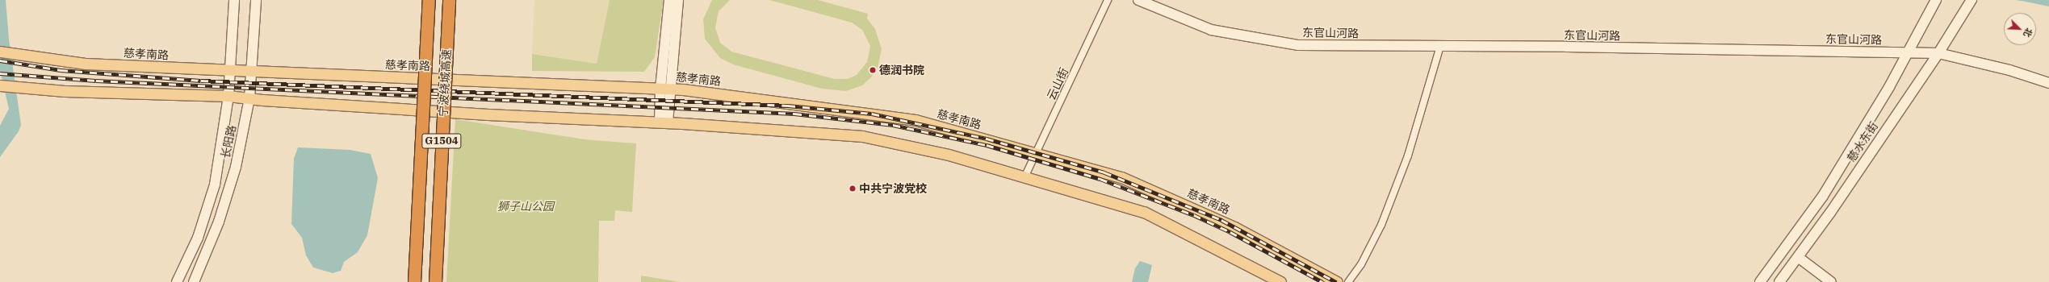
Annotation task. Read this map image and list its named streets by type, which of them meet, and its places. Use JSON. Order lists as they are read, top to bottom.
{
  "streets": {
    "highway": ["宁波绕城高速", "G1504"],
    "main road": [
      "东官山河路",
      "慈孝南路",
      "长阳路",
      "慈水东街"
    ],
    "street": ["云山街"]
  },
  "crossings": [
    ["东官山河路", "慈水东街"],
    ["慈孝南路", "云山街"],
    ["慈孝南路", "长阳路"]
  ],
  "parks": ["狮子山公园"],
  "places": ["德润书院", "中共宁波党校"],
  "north": "bottom right"
}
